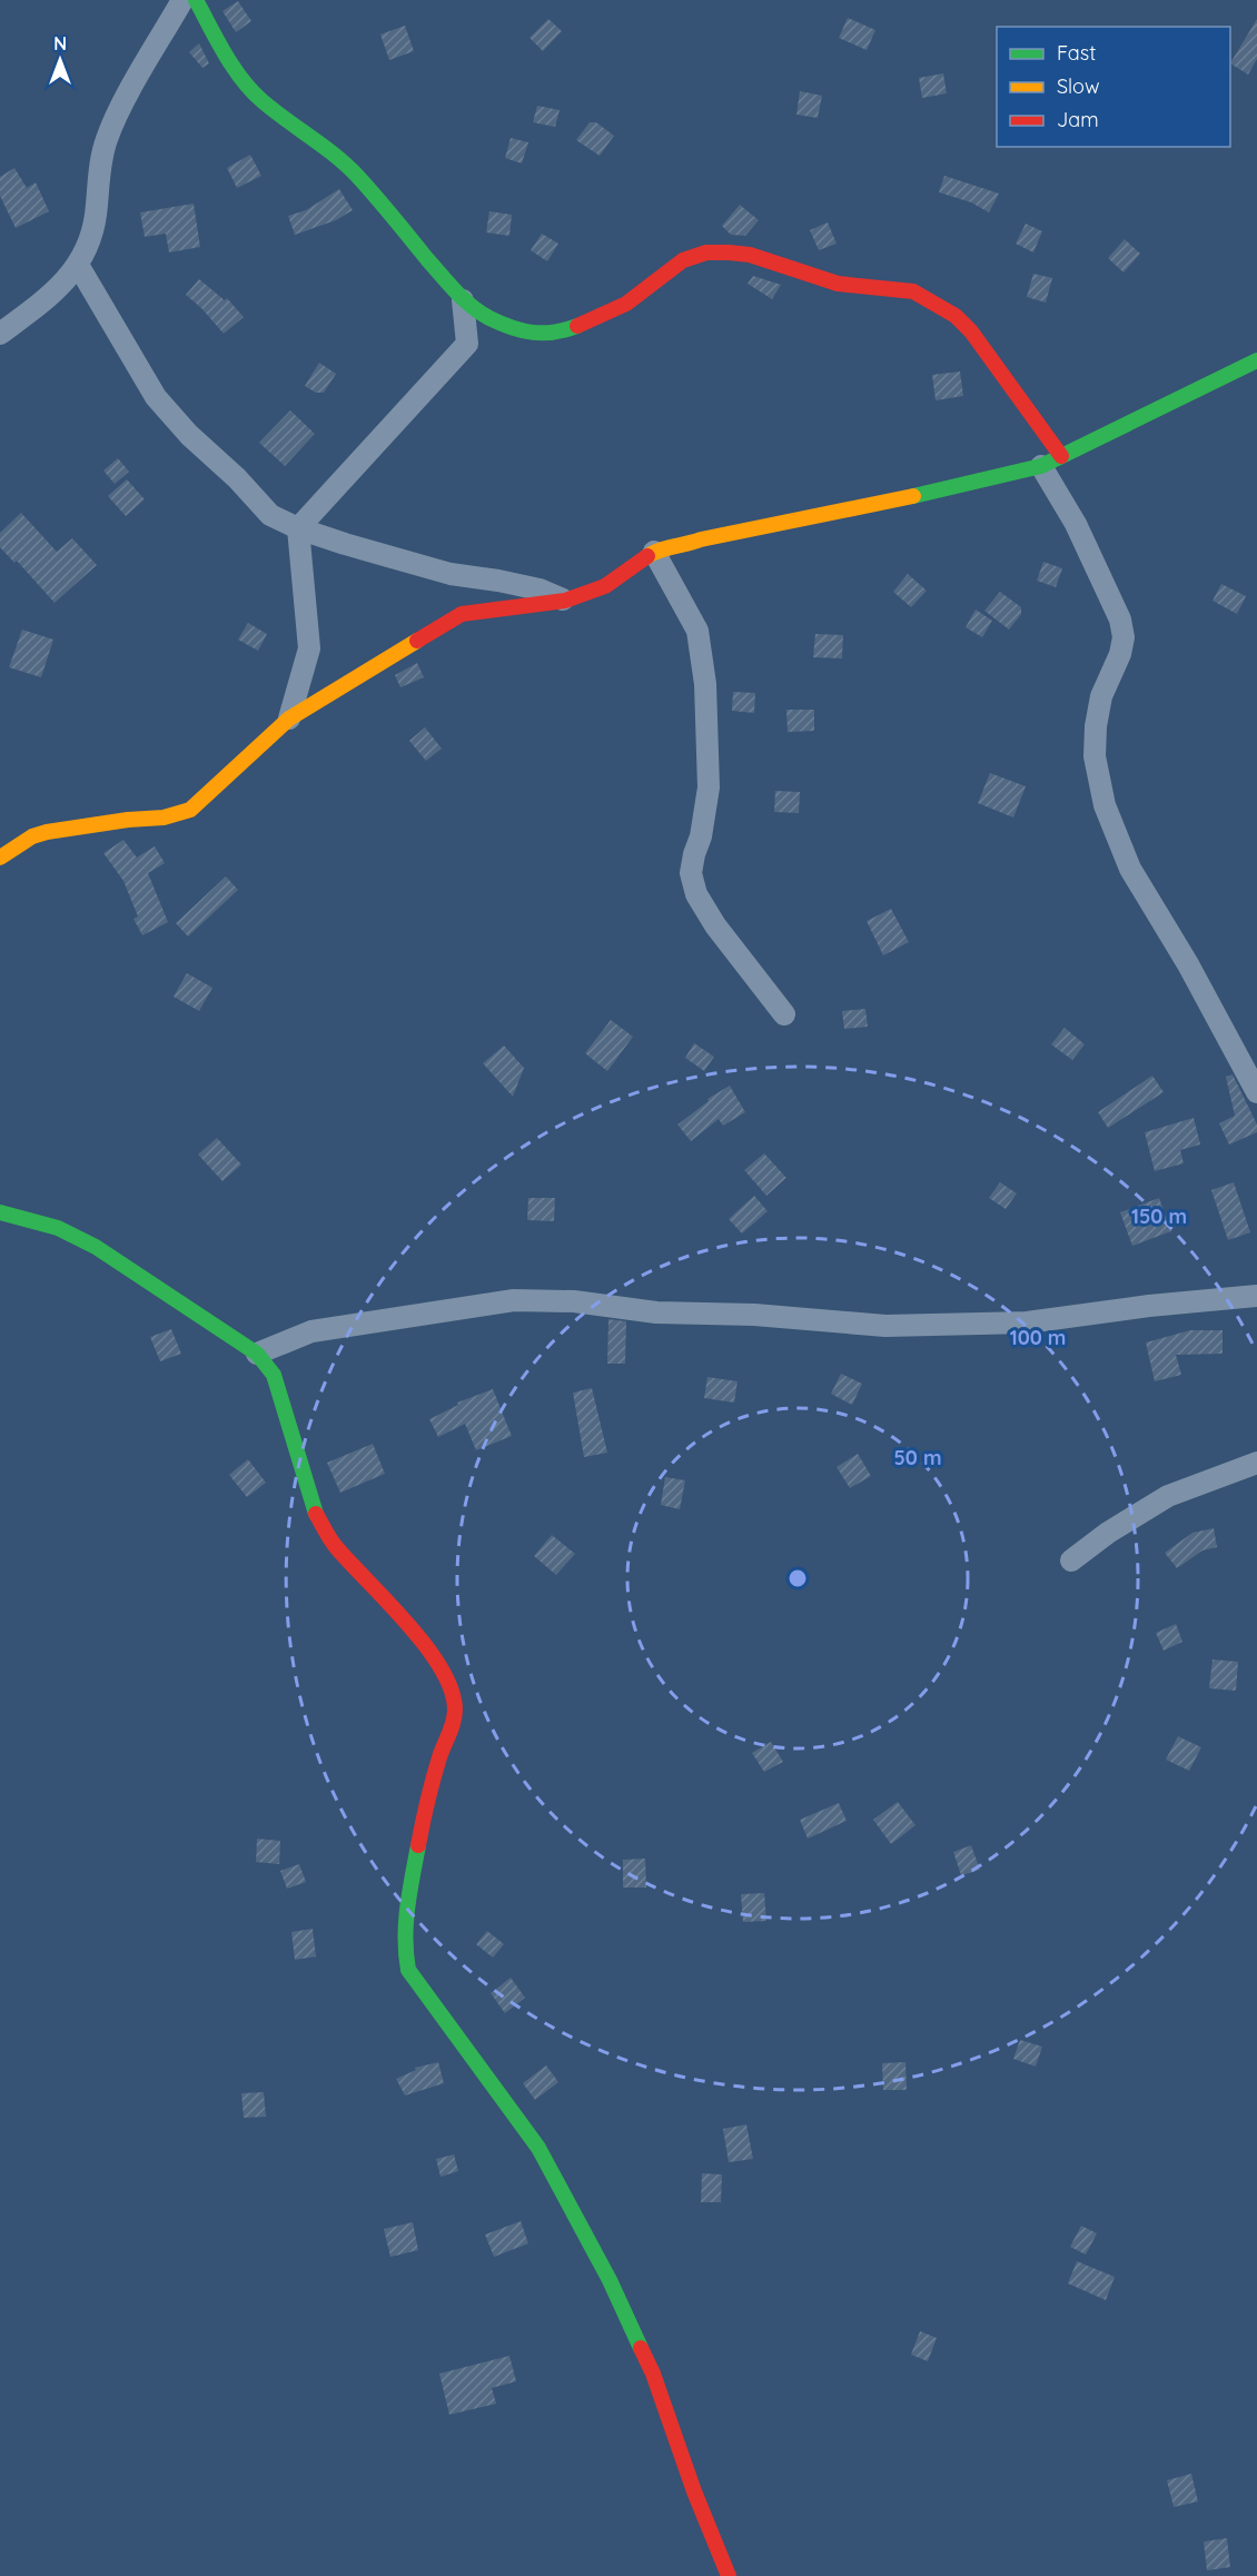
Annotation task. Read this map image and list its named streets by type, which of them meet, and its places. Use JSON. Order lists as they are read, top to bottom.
{
  "legend": ["Fast", "Slow", "Jam"],
  "north": "top",
  "rings": ["150 m", "100 m", "50 m"]
}
